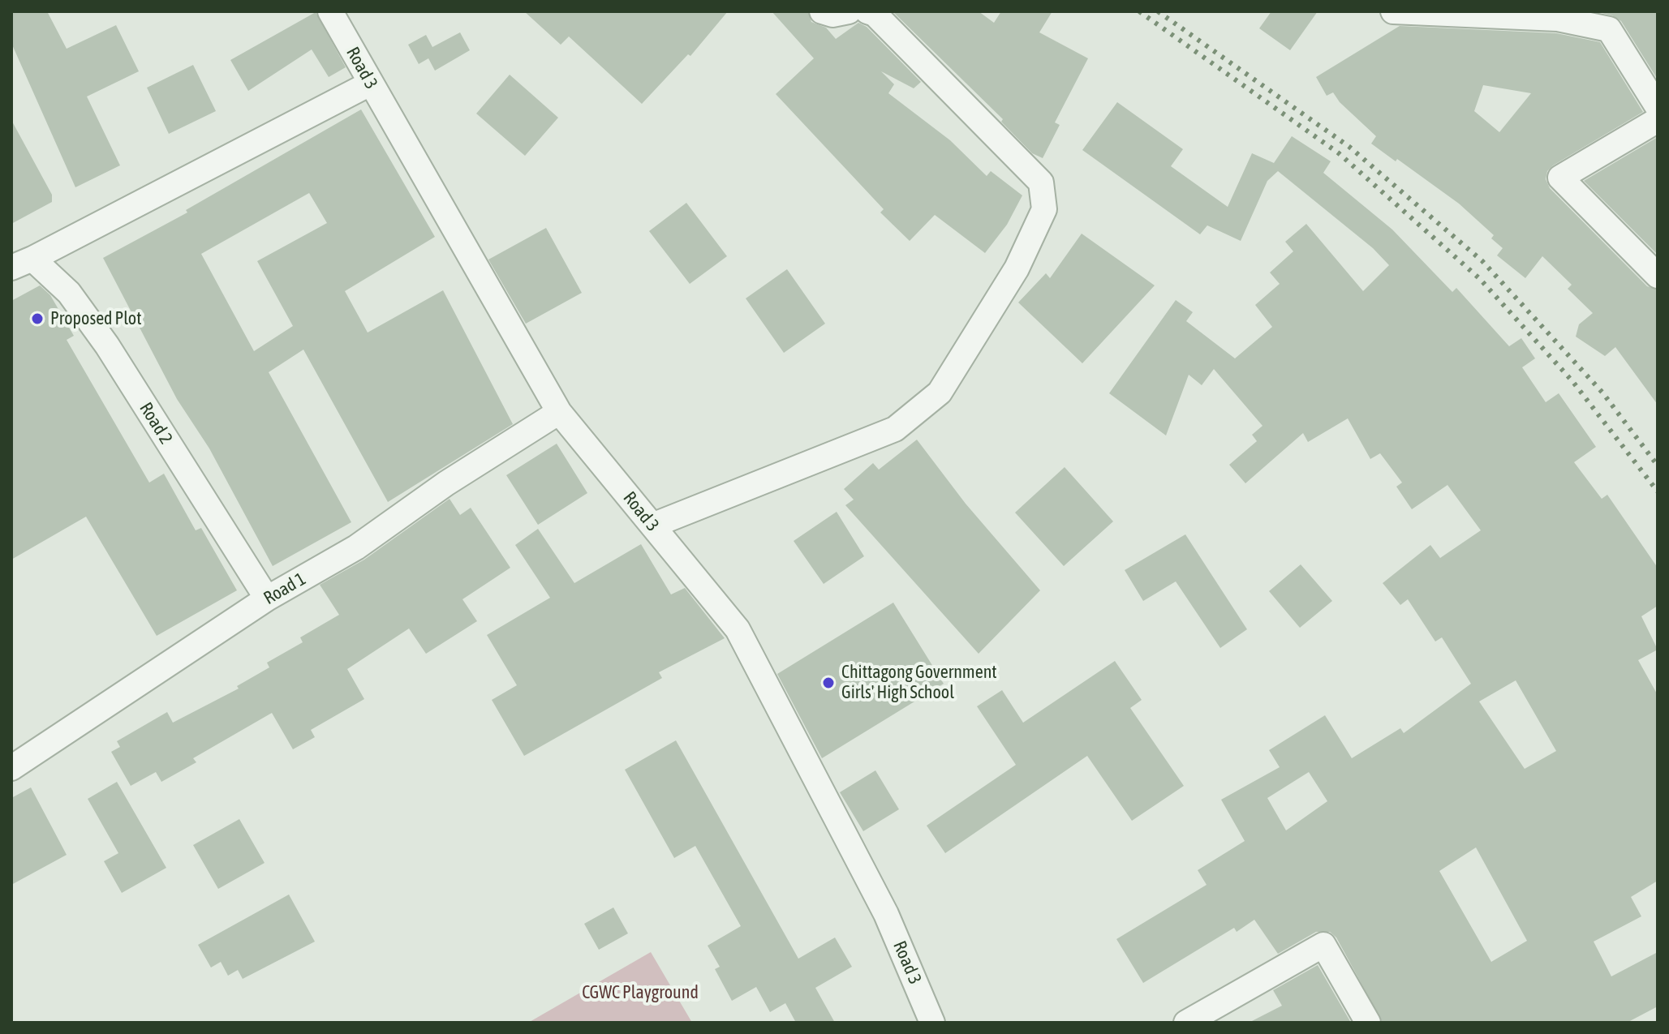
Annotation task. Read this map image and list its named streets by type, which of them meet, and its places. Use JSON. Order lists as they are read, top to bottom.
{
  "streets": {
    "street": ["Road 3", "Road 2", "Road 1"]
  },
  "crossings": [
    ["Road 3", "Road 2"],
    ["Road 3", "Road 1"],
    ["Road 2", "Road 1"]
  ],
  "parks": ["CGWC Playground"],
  "places": ["Proposed Plot", "Chittagong Government Girls' High School"]
}
